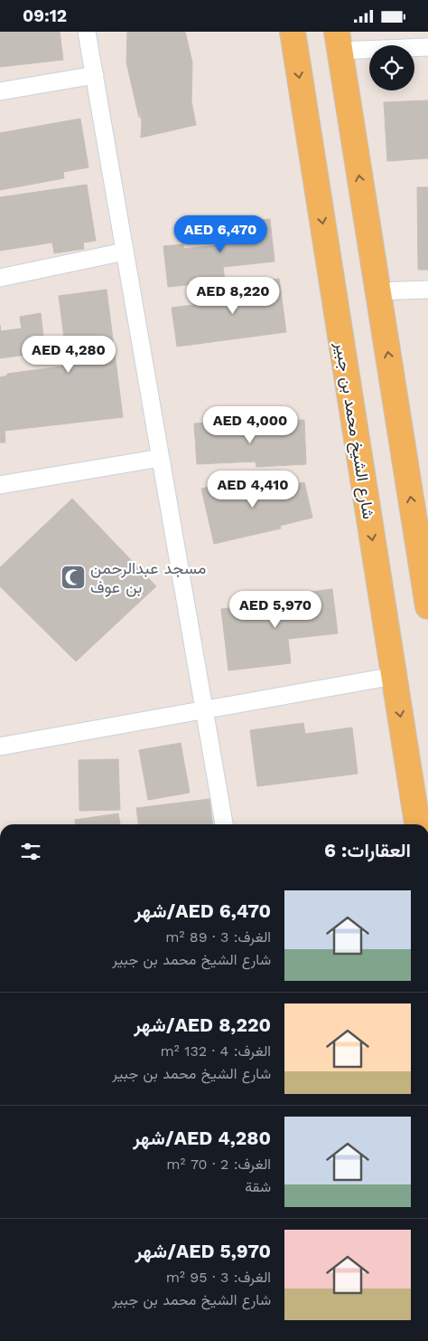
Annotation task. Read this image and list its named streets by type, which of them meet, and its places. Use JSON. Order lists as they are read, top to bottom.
{
  "streets": {
    "main road": ["شارع الشيخ محمد بن جبير"]
  },
  "places": {
    "mosque": ["مسجد عبدالرحمن بن عوف"]
  },
  "page": {
    "status": "09:12",
    "price": [
      "AED 6,470",
      "AED 8,220",
      "AED 4,280",
      "AED 4,000",
      "AED 4,410",
      "AED 5,970"
    ],
    "heading": "العقارات: 6",
    "list": [
      {
        "name": "AED 6,470/شهر",
        "note": "الغرف: 3 · 89 m² · شارع الشيخ محمد بن جبير"
      },
      {
        "name": "AED 8,220/شهر",
        "note": "الغرف: 4 · 132 m² · شارع الشيخ محمد بن جبير"
      },
      {
        "name": "AED 4,280/شهر",
        "note": "الغرف: 2 · 70 m² · شقة"
      },
      {
        "name": "AED 5,970/شهر",
        "note": "الغرف: 3 · 95 m² · شارع الشيخ محمد بن جبير"
      }
    ]
  }
}
